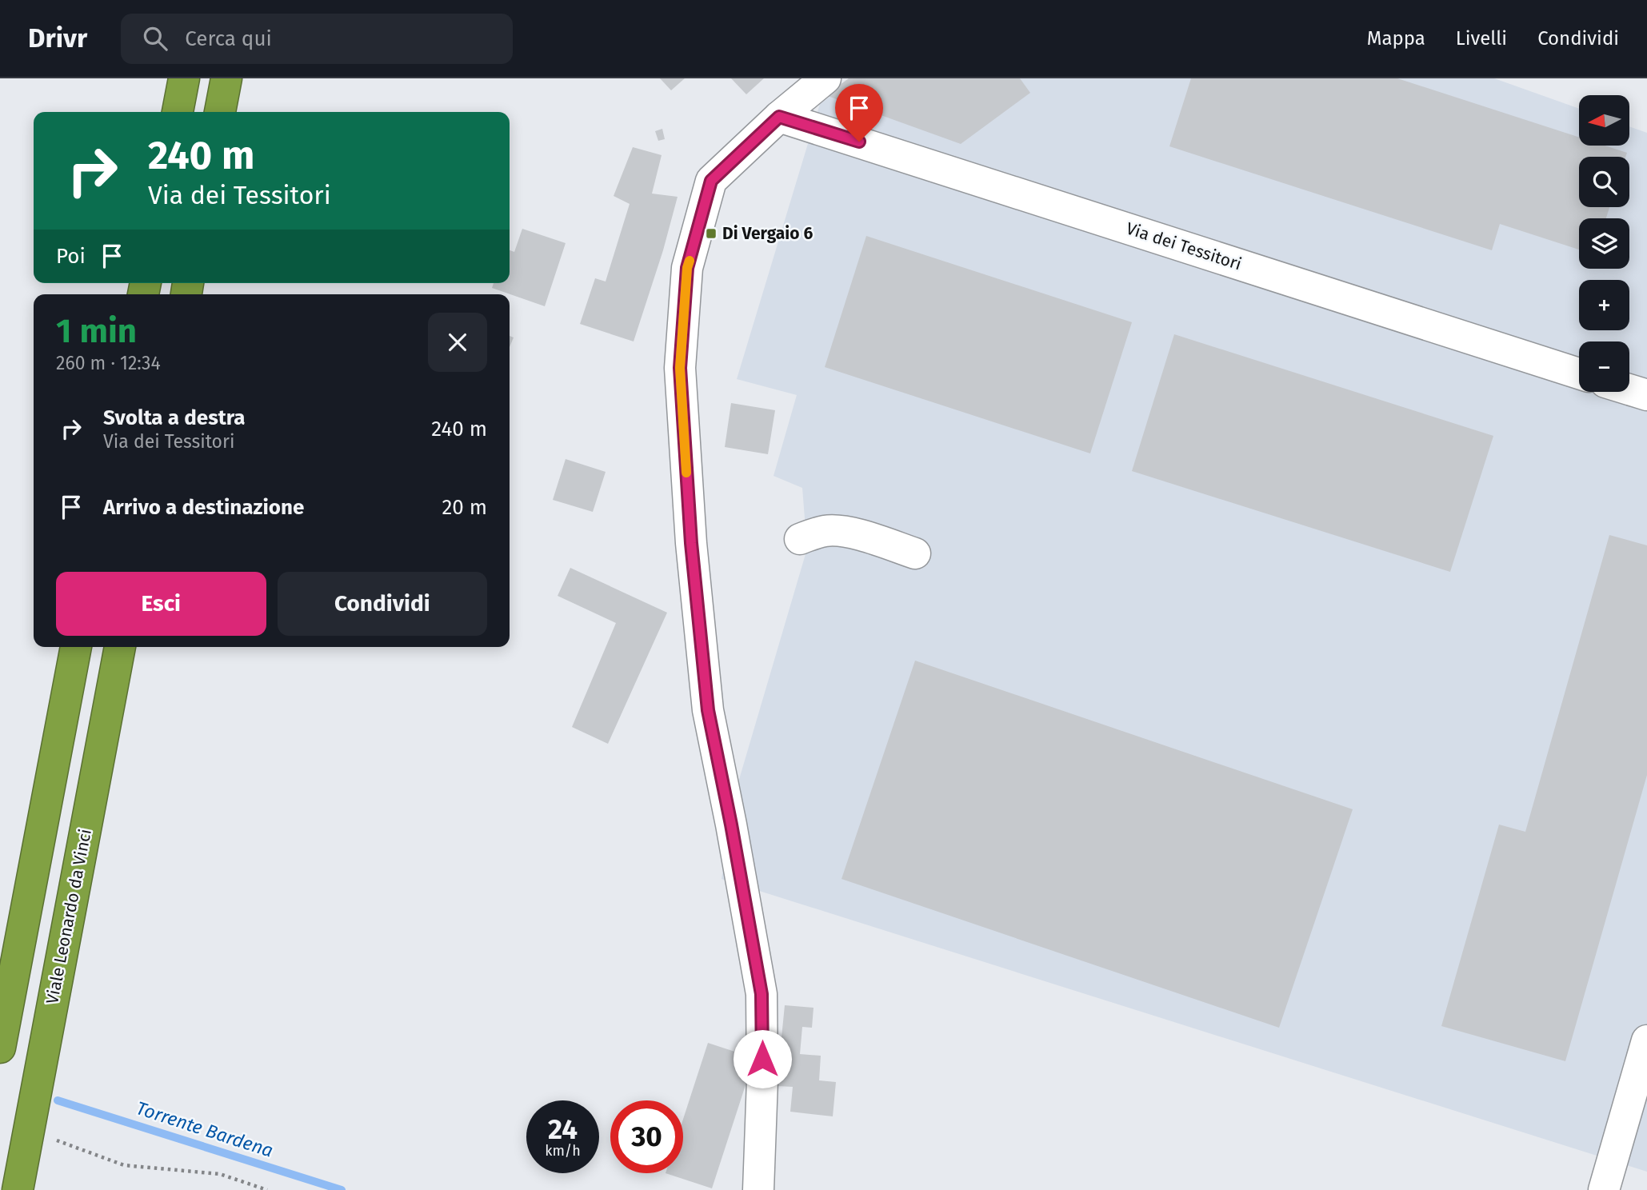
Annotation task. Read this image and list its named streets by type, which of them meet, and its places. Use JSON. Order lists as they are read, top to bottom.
{
  "streets": {
    "highway": ["Viale Leonardo da Vinci"],
    "street": ["Via dei Tessitori"]
  },
  "water": ["Torrente Bardena"],
  "places": {
    "transit": ["Di Vergaio 6"]
  },
  "north": "left",
  "page": {
    "header": "Drivr",
    "search": "Cerca qui",
    "nav": ["Mappa", "Livelli", "Condividi"],
    "map_buttons": ["+", "−"],
    "turn": ["240 m", "Via dei Tessitori"],
    "then": "Poi",
    "heading": ["1 min", "260 m · 12:34"],
    "list": [
      {
        "name": "Svolta a destra",
        "note": "Via dei Tessitori",
        "value": "240 m"
      },
      {
        "name": "Arrivo a destinazione",
        "value": "20 m"
      }
    ],
    "buttons": ["Esci", "Condividi"],
    "speed": "24 km/h",
    "limit": "30"
  }
}
